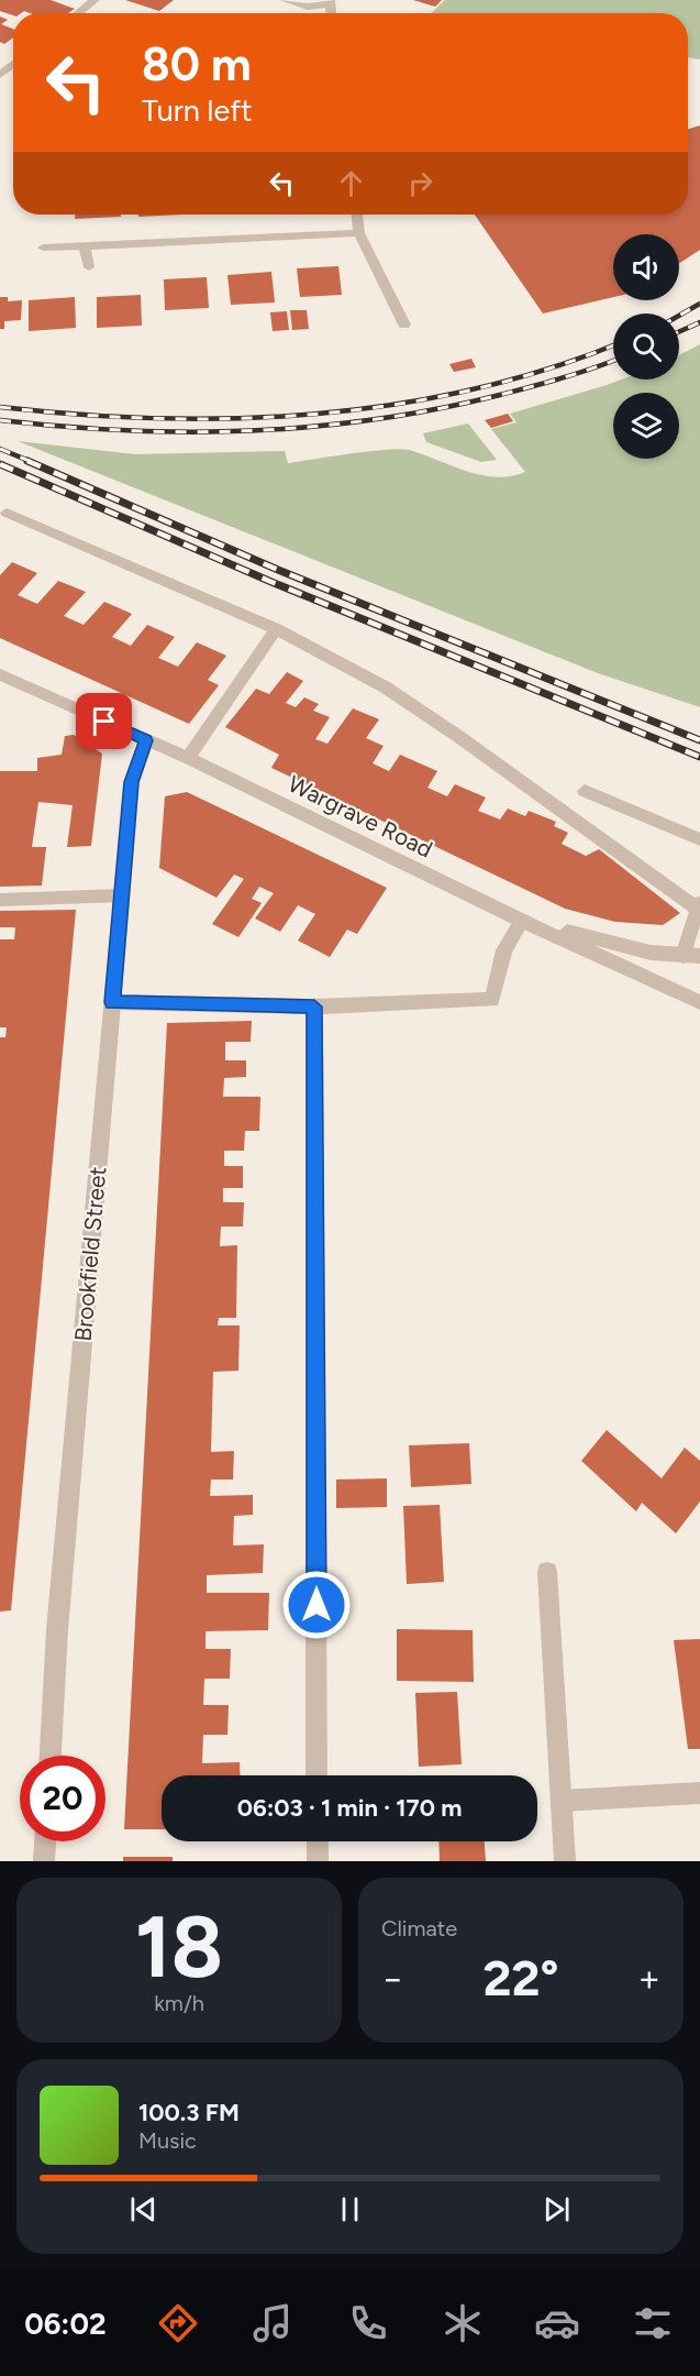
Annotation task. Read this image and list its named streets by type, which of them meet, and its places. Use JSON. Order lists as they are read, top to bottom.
{
  "streets": {
    "street": ["Wargrave Road", "Brookfield Street"]
  },
  "crossings": [
    ["Wargrave Road", "Brookfield Street"]
  ],
  "page": {
    "turn": ["80 m", "Turn left"],
    "limit": "20",
    "trip": "06:03 · 1 min · 170 m",
    "tile": [
      ["18", "km/h"],
      "Climate"
    ],
    "heat": ["−", "22°", "+"],
    "song": ["100.3 FM", "Music"],
    "tabs": "06:02"
  }
}
